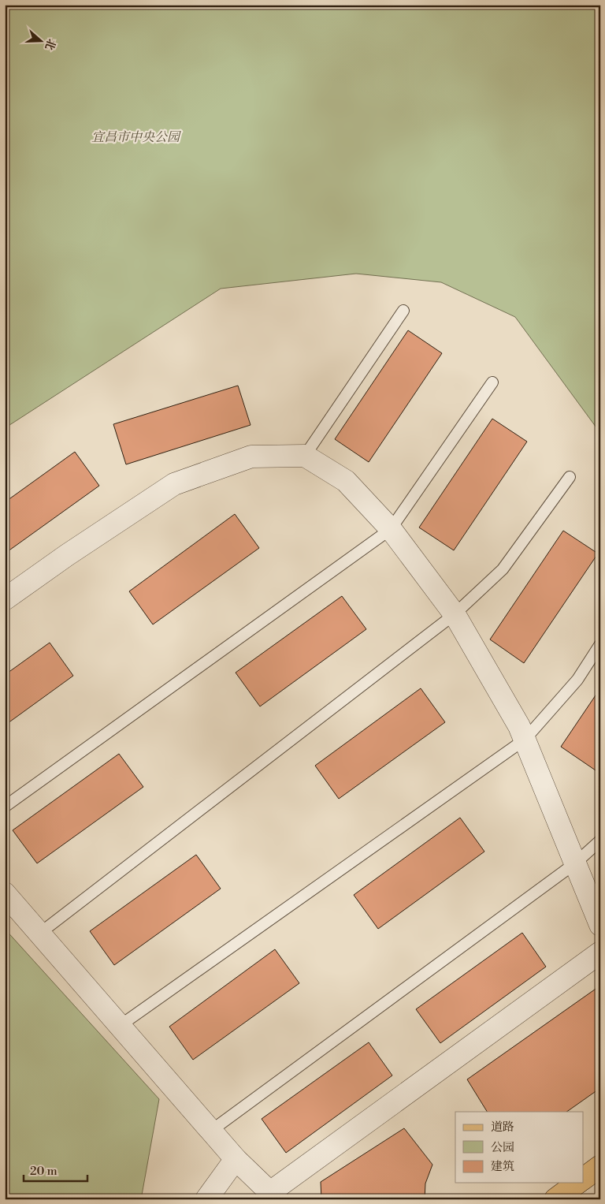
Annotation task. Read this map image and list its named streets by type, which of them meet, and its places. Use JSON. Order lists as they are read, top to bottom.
{
  "parks": ["宜昌市中央公园"],
  "legend": ["道路", "公园", "建筑"],
  "scale_bar": "20 m",
  "north": "right"
}
